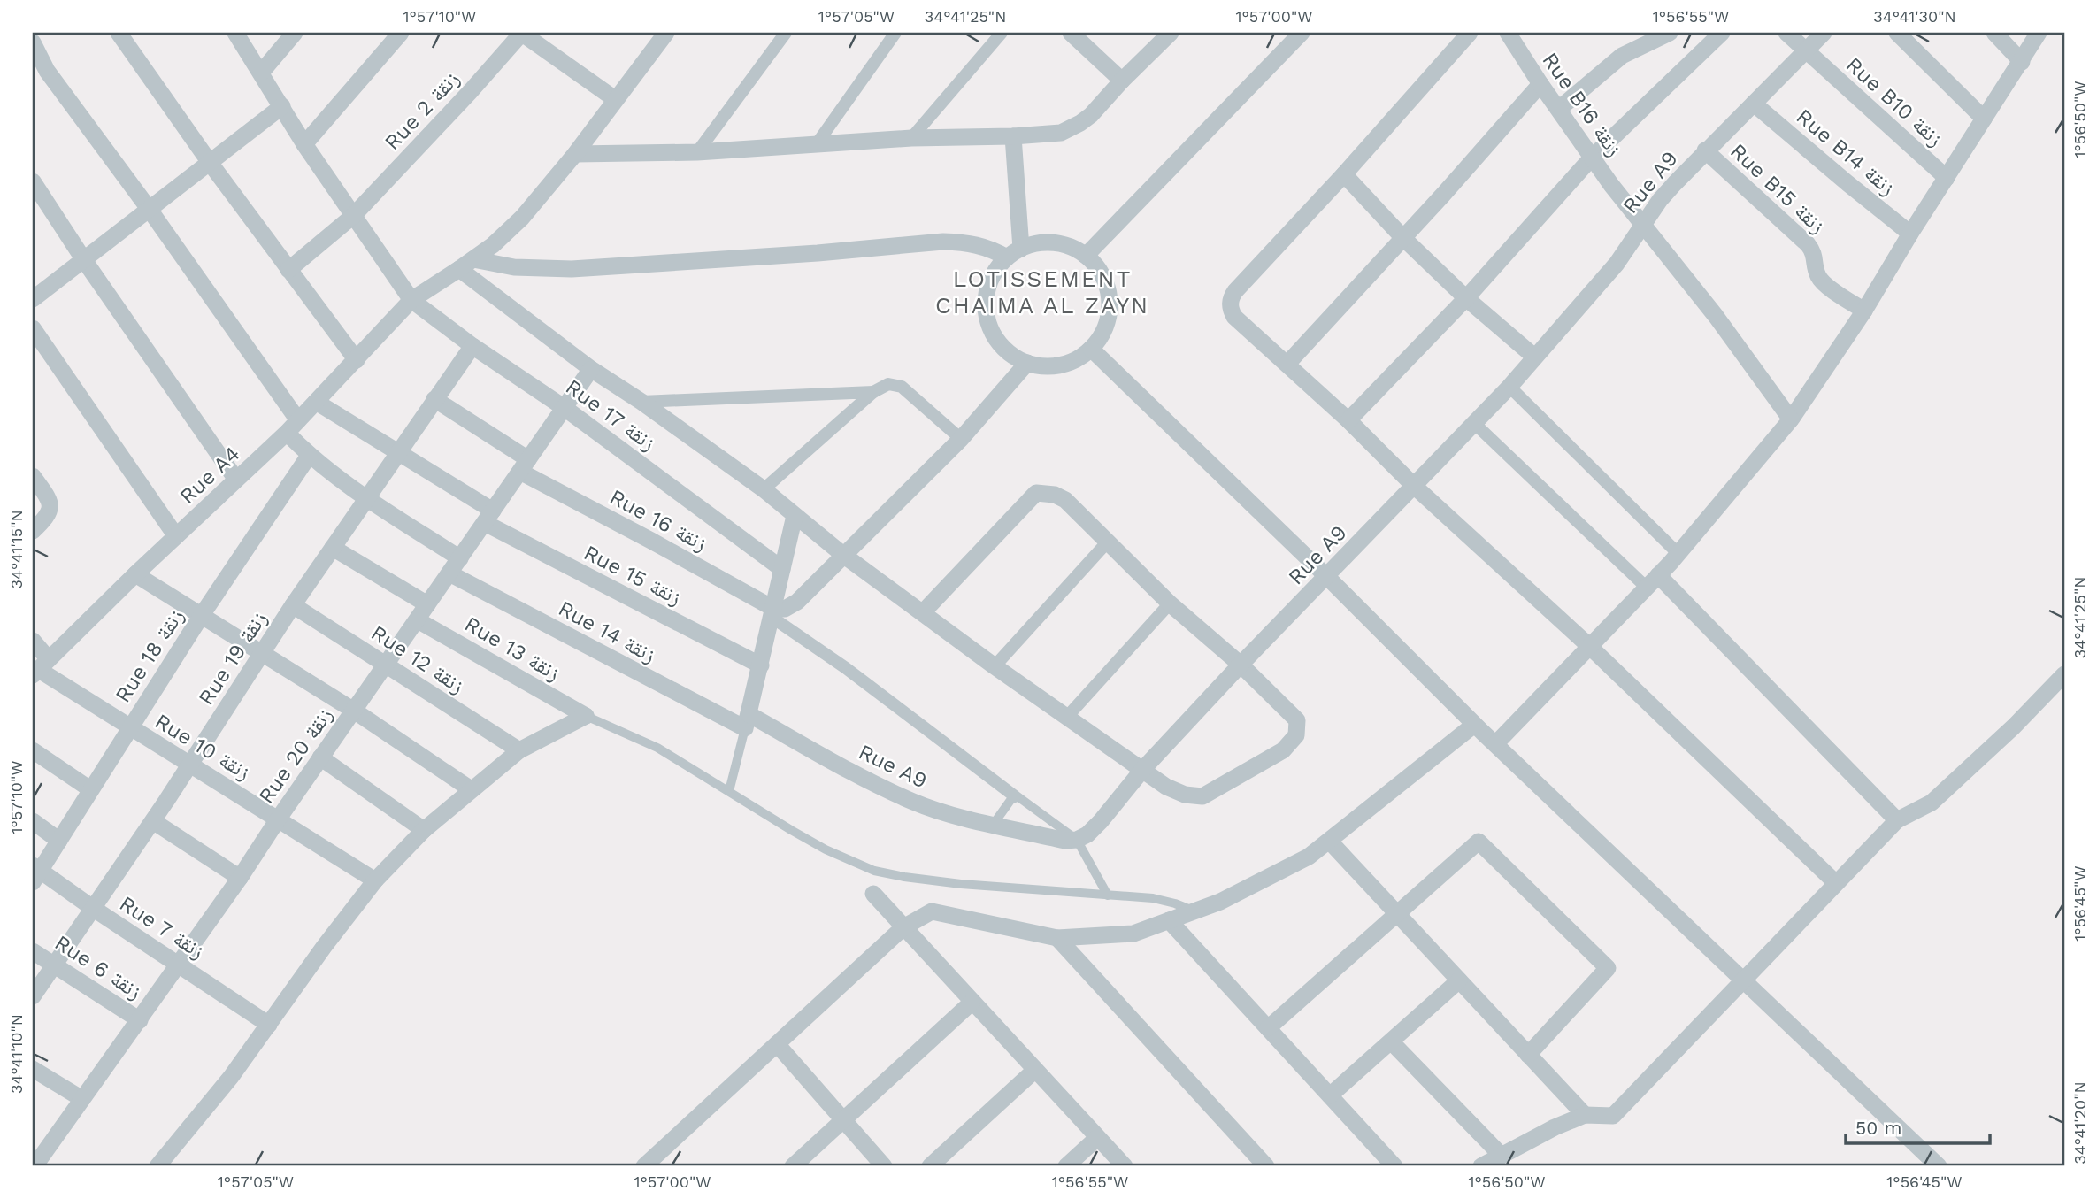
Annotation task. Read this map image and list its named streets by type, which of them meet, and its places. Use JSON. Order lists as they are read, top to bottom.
{
  "streets": {
    "street": [
      "Rue B10 زنقة",
      "Rue B16 زنقة",
      "Rue 2 زنقة",
      "Rue B14 زنقة",
      "Rue A9",
      "Rue B15 زنقة",
      "Rue 17 زنقة",
      "Rue A4",
      "Rue 16 زنقة",
      "Rue 15 زنقة",
      "Rue 14 زنقة",
      "Rue 13 زنقة",
      "Rue 18 زنقة",
      "Rue 19 زنقة",
      "Rue 12 زنقة",
      "Rue 10 زنقة",
      "Rue 20 زنقة",
      "Rue 7 زنقة",
      "Rue 6 زنقة"
    ]
  },
  "crossings": [
    ["Rue B10 زنقة", "Rue A9"],
    ["Rue B16 زنقة", "Rue A9"],
    ["Rue 2 زنقة", "Rue 17 زنقة"],
    ["Rue B14 زنقة", "Rue A9"],
    ["Rue A9", "Rue B15 زنقة"],
    ["Rue A9", "Rue 14 زنقة"],
    ["Rue 17 زنقة", "Rue A4"],
    ["Rue 17 زنقة", "Rue 19 زنقة"],
    ["Rue 17 زنقة", "Rue 20 زنقة"],
    ["Rue A4", "Rue 15 زنقة"],
    ["Rue A4", "Rue 10 زنقة"],
    ["Rue 16 زنقة", "Rue 19 زنقة"],
    ["Rue 16 زنقة", "Rue 20 زنقة"],
    ["Rue 15 زنقة", "Rue 19 زنقة"],
    ["Rue 15 زنقة", "Rue 20 زنقة"],
    ["Rue 14 زنقة", "Rue 20 زنقة"],
    ["Rue 13 زنقة", "Rue 20 زنقة"],
    ["Rue 18 زنقة", "Rue 10 زنقة"],
    ["Rue 18 زنقة", "Rue 7 زنقة"],
    ["Rue 19 زنقة", "Rue 12 زنقة"],
    ["Rue 19 زنقة", "Rue 10 زنقة"],
    ["Rue 19 زنقة", "Rue 7 زنقة"],
    ["Rue 19 زنقة", "Rue 6 زنقة"],
    ["Rue 12 زنقة", "Rue 20 زنقة"],
    ["Rue 10 زنقة", "Rue 20 زنقة"],
    ["Rue 20 زنقة", "Rue 7 زنقة"],
    ["Rue 20 زنقة", "Rue 6 زنقة"]
  ],
  "districts": ["LOTISSEMENT CHAIMA AL ZAYN"],
  "scale_bar": "50 m",
  "coordinates": [
    "1°57'10\"W",
    "1°57'05\"W",
    "34°41'25\"N",
    "1°57'00\"W",
    "1°56'55\"W",
    "34°41'30\"N",
    "1°56'50\"W",
    "34°41'15\"N",
    "1°56'45\"W",
    "34°41'10\"N",
    "34°41'20\"N"
  ]
}
